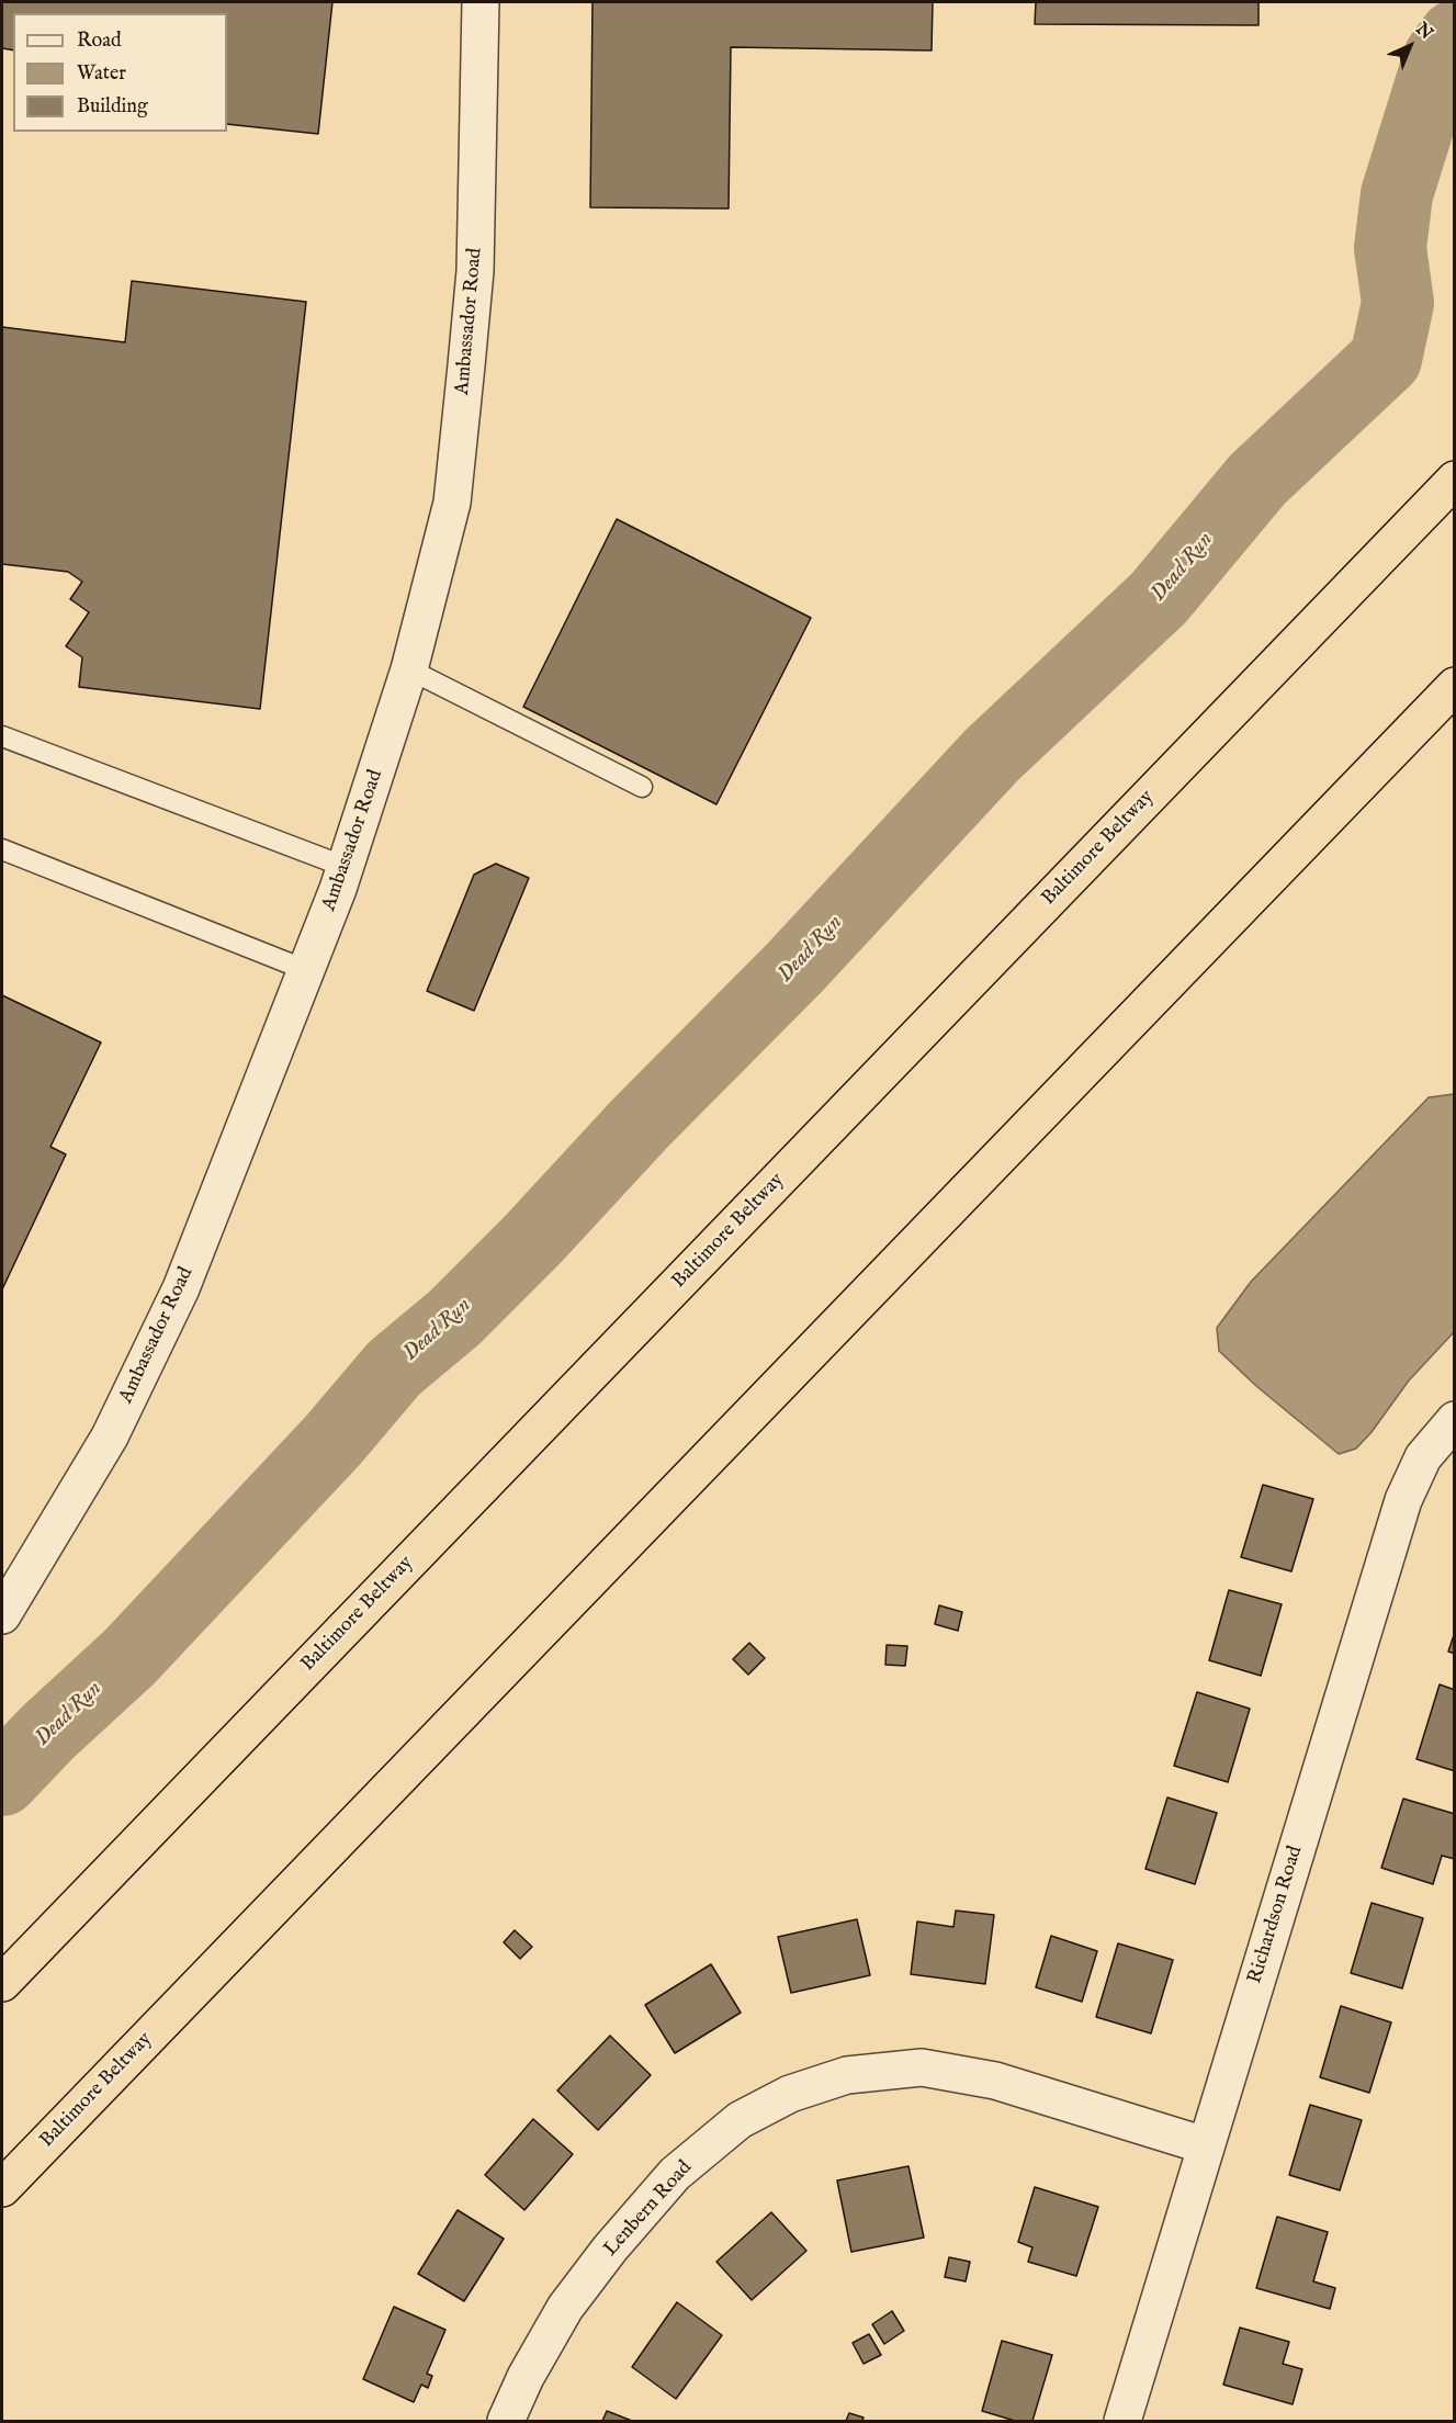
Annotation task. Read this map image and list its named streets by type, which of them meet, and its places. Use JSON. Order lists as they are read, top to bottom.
{
  "streets": {
    "highway": ["Baltimore Beltway"],
    "street": ["Ambassador Road", "Richardson Road", "Lenbern Road"]
  },
  "crossings": [
    ["Richardson Road", "Lenbern Road"]
  ],
  "water": ["Dead Run"],
  "legend": ["Road", "Water", "Building"],
  "north": "top right"
}
